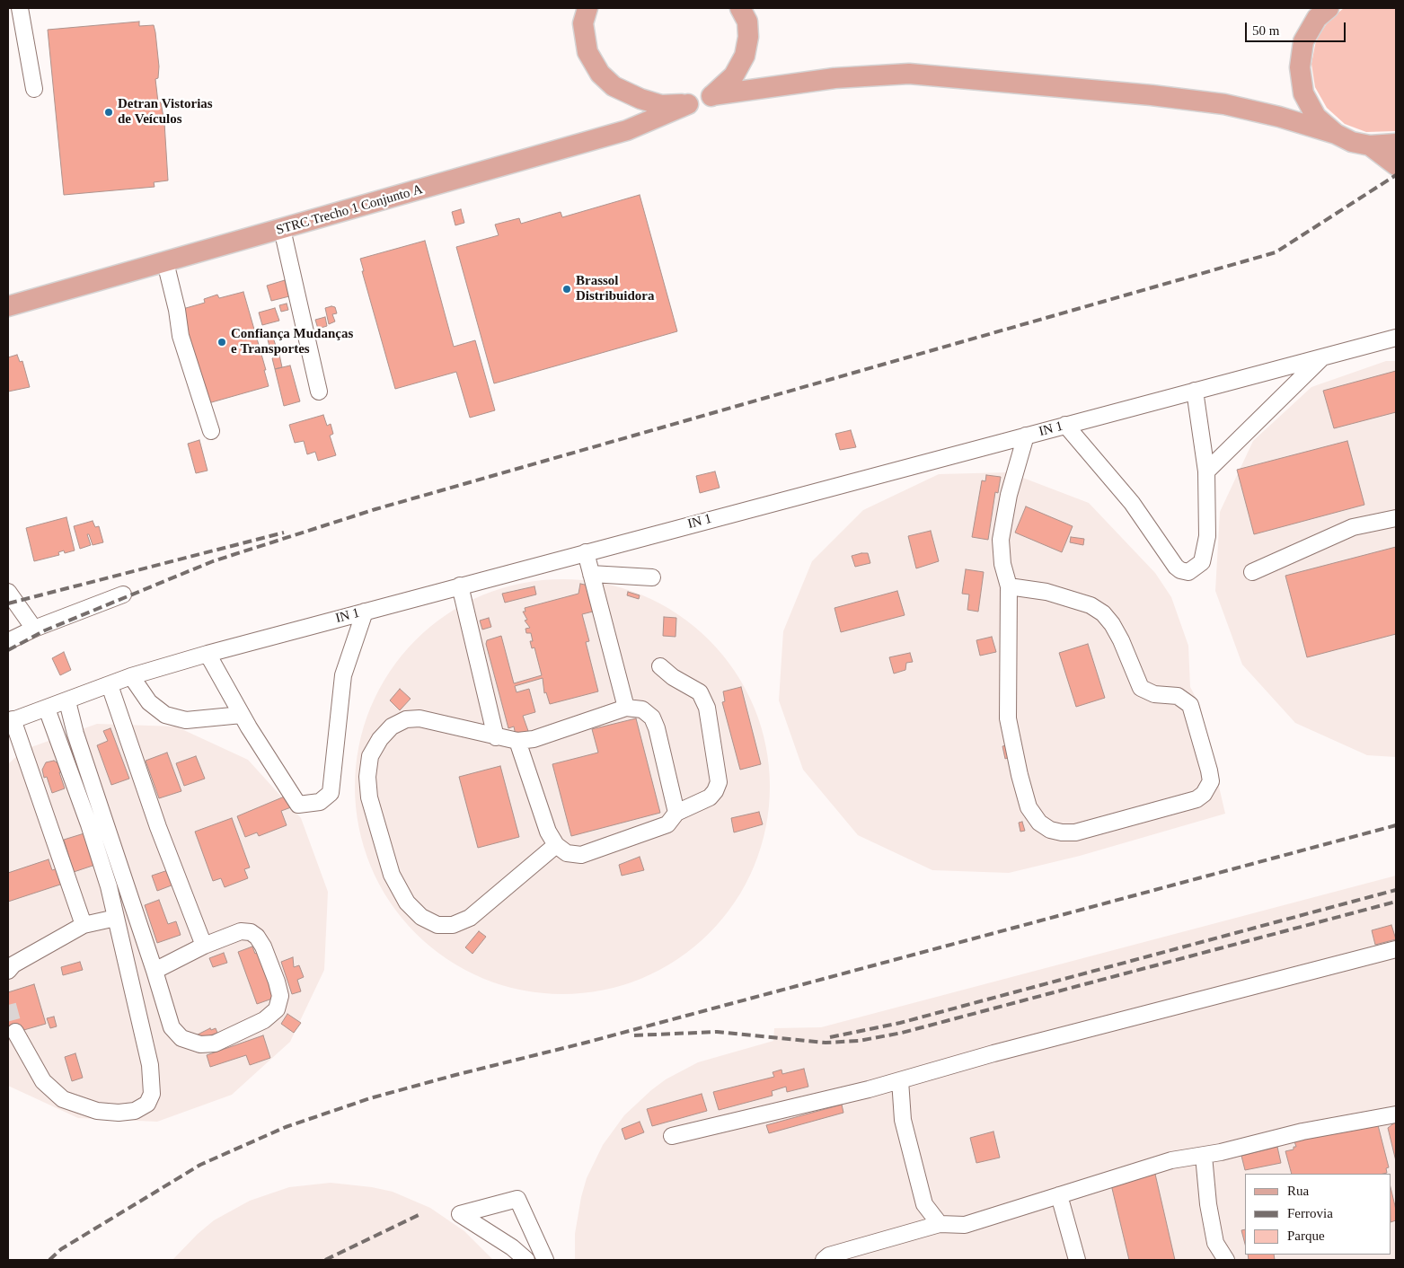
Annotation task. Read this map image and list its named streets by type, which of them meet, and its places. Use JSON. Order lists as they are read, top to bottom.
{
  "streets": {
    "main road": ["STRC Trecho 1 Conjunto A"],
    "street": ["IN 1"]
  },
  "places": ["Detran Vistorias de Veículos", "Brassol Distribuidora", "Confiança Mudanças e Transportes"],
  "legend": ["Rua", "Ferrovia", "Parque"],
  "scale_bar": "50 m"
}
